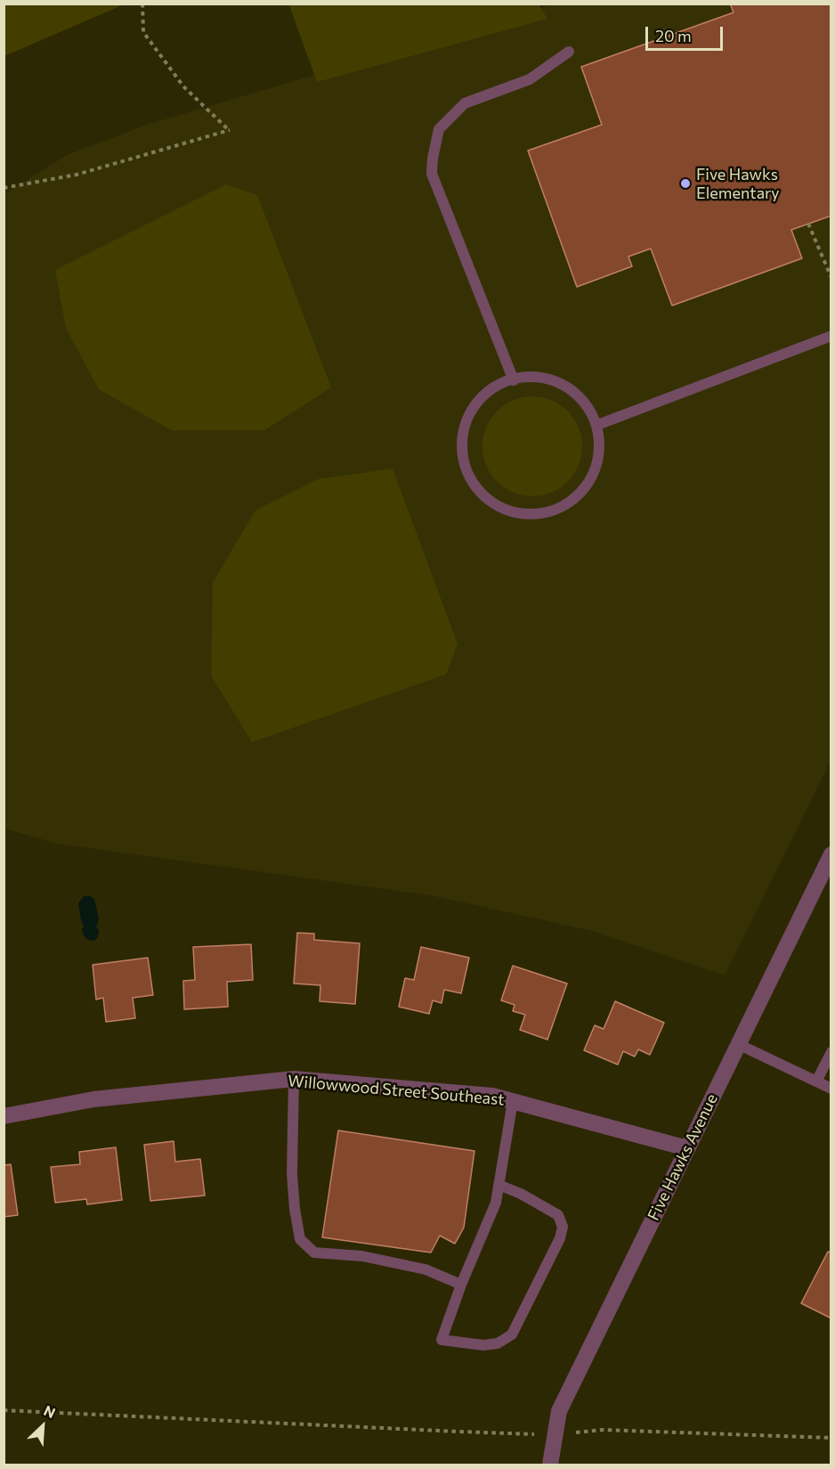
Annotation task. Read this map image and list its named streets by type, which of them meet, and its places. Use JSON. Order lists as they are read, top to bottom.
{
  "streets": {
    "street": ["Willowwood Street Southeast", "Five Hawks Avenue"]
  },
  "crossings": [
    ["Willowwood Street Southeast", "Five Hawks Avenue"]
  ],
  "places": ["Five Hawks Elementary"],
  "scale_bar": "20 m",
  "north": "top right"
}
